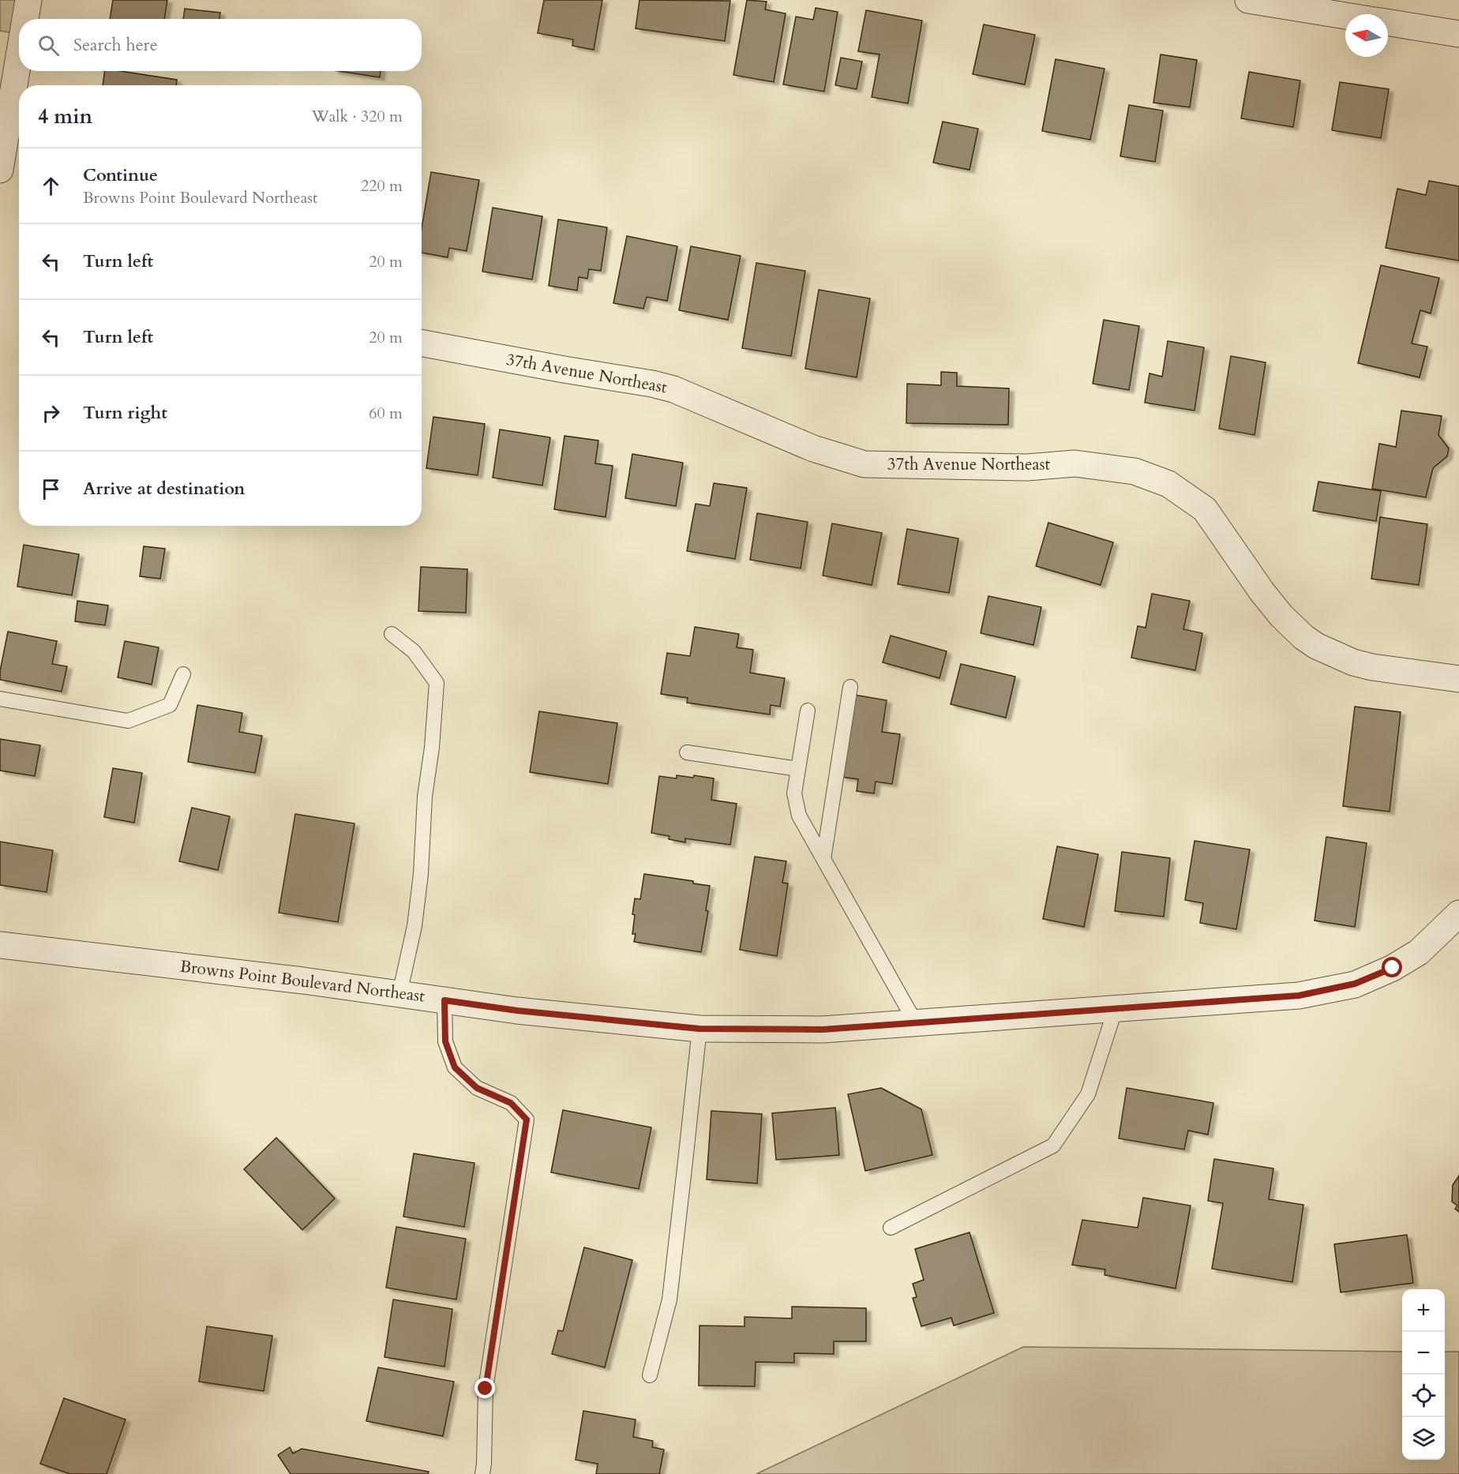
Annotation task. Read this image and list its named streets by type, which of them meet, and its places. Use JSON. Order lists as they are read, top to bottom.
{
  "streets": {
    "street": ["37th Avenue Northeast", "Browns Point Boulevard Northeast"]
  },
  "north": "left",
  "page": {
    "search": "Search here",
    "heading": ["4 min", "Walk · 320 m"],
    "list": [
      ["Continue", "Browns Point Boulevard Northeast", "220 m"],
      ["Turn left", "20 m"],
      ["Turn left", "20 m"],
      ["Turn right", "60 m"],
      "Arrive at destination"
    ],
    "map_buttons": ["+", "−"]
  }
}
